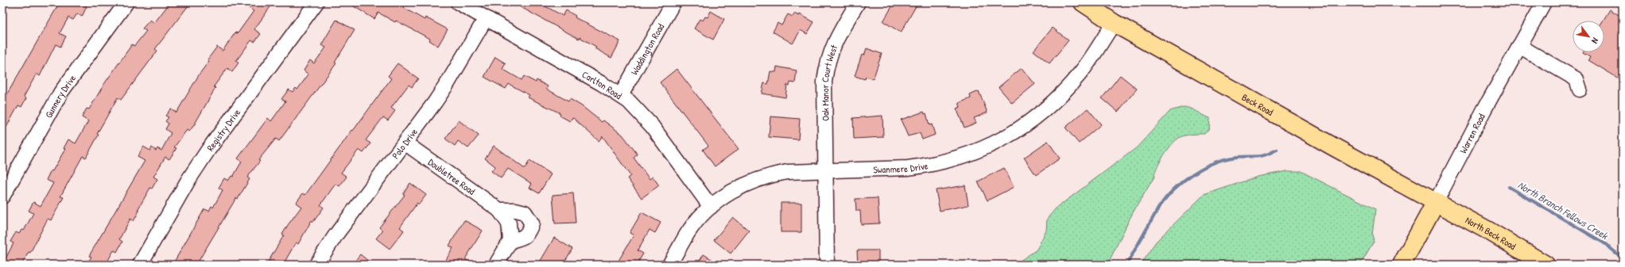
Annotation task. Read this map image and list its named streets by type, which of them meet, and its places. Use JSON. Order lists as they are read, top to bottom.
{
  "streets": {
    "main road": ["Beck Road", "Warren Road", "North Beck Road"],
    "street": [
      "Waddington Road",
      "Oak Manor Court West",
      "Carlton Road",
      "Gunnery Drive",
      "Registry Drive",
      "Polo Drive",
      "Swanmere Drive",
      "Doubletree Road"
    ]
  },
  "crossings": [
    ["Waddington Road", "Carlton Road"],
    ["Oak Manor Court West", "Swanmere Drive"],
    ["Carlton Road", "Polo Drive"],
    ["Carlton Road", "Swanmere Drive"],
    ["Beck Road", "Warren Road"],
    ["Beck Road", "Swanmere Drive"],
    ["Beck Road", "North Beck Road"],
    ["Warren Road", "North Beck Road"],
    ["Polo Drive", "Doubletree Road"]
  ],
  "water": ["North Branch Fellows Creek"],
  "north": "bottom right"
}
